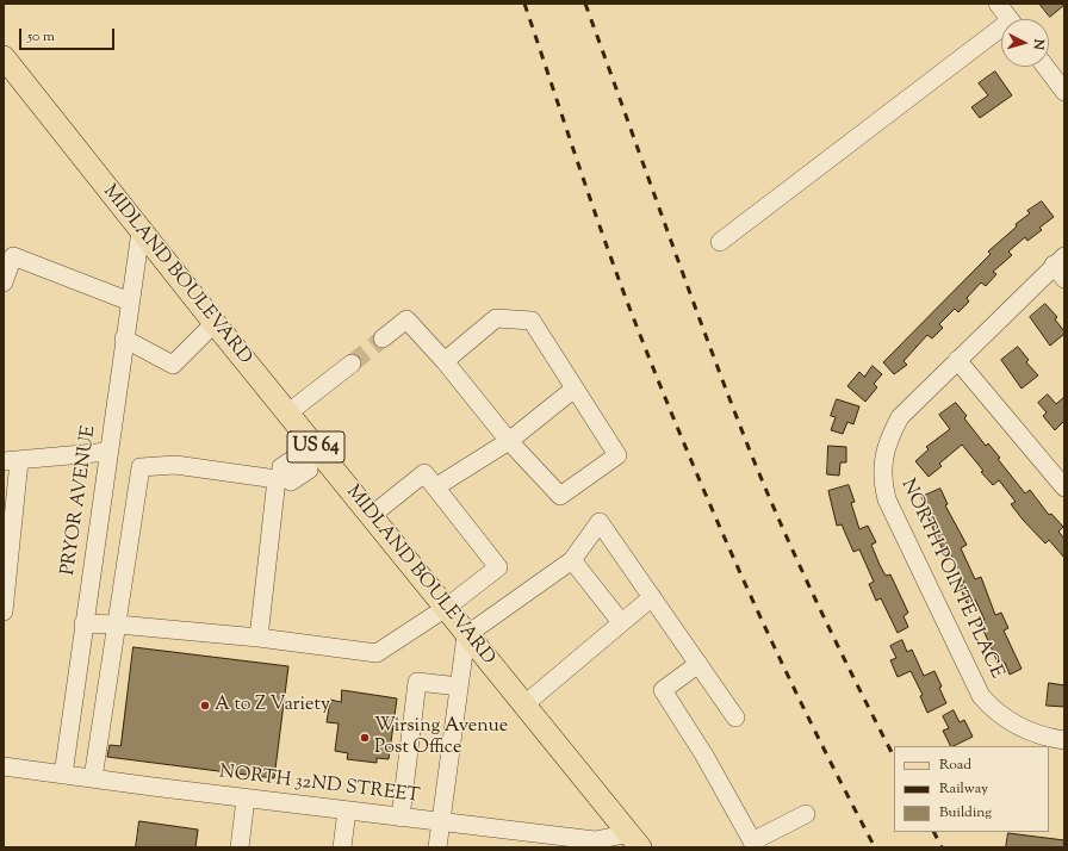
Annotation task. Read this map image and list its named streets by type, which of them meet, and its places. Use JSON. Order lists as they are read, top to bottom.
{
  "streets": {
    "main road": ["MIDLAND BOULEVARD", "US 64"],
    "street": ["PRYOR AVENUE", "NORTH POINTE PLACE", "NORTH 32ND STREET"]
  },
  "crossings": [
    ["MIDLAND BOULEVARD", "PRYOR AVENUE"],
    ["MIDLAND BOULEVARD", "NORTH 32ND STREET"],
    ["PRYOR AVENUE", "NORTH 32ND STREET"]
  ],
  "places": ["A to Z Variety", "Wirsing Avenue Post Office"],
  "legend": ["Road", "Railway", "Building"],
  "scale_bar": "50 m",
  "north": "right"
}
